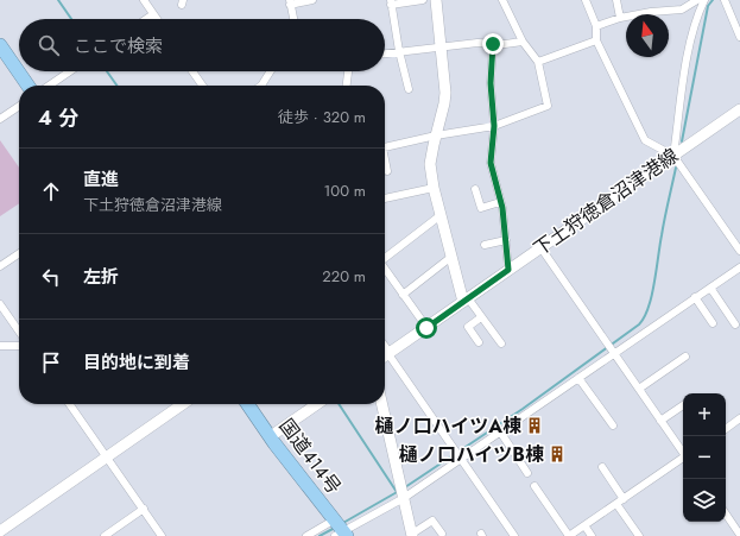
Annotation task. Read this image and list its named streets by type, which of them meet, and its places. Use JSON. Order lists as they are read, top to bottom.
{
  "streets": {
    "highway": ["国道414号"],
    "street": ["下土狩徳倉沼津港線"]
  },
  "places": {
    "building": ["樋ノ口ハイツA棟", "樋ノ口ハイツB棟"]
  },
  "north": "top",
  "page": {
    "search": "ここで検索",
    "heading": ["4 分", "徒歩 · 320 m"],
    "list": [
      ["直進", "下土狩徳倉沼津港線", "100 m"],
      ["左折", "220 m"],
      "目的地に到着"
    ],
    "map_buttons": ["+", "−"]
  }
}
